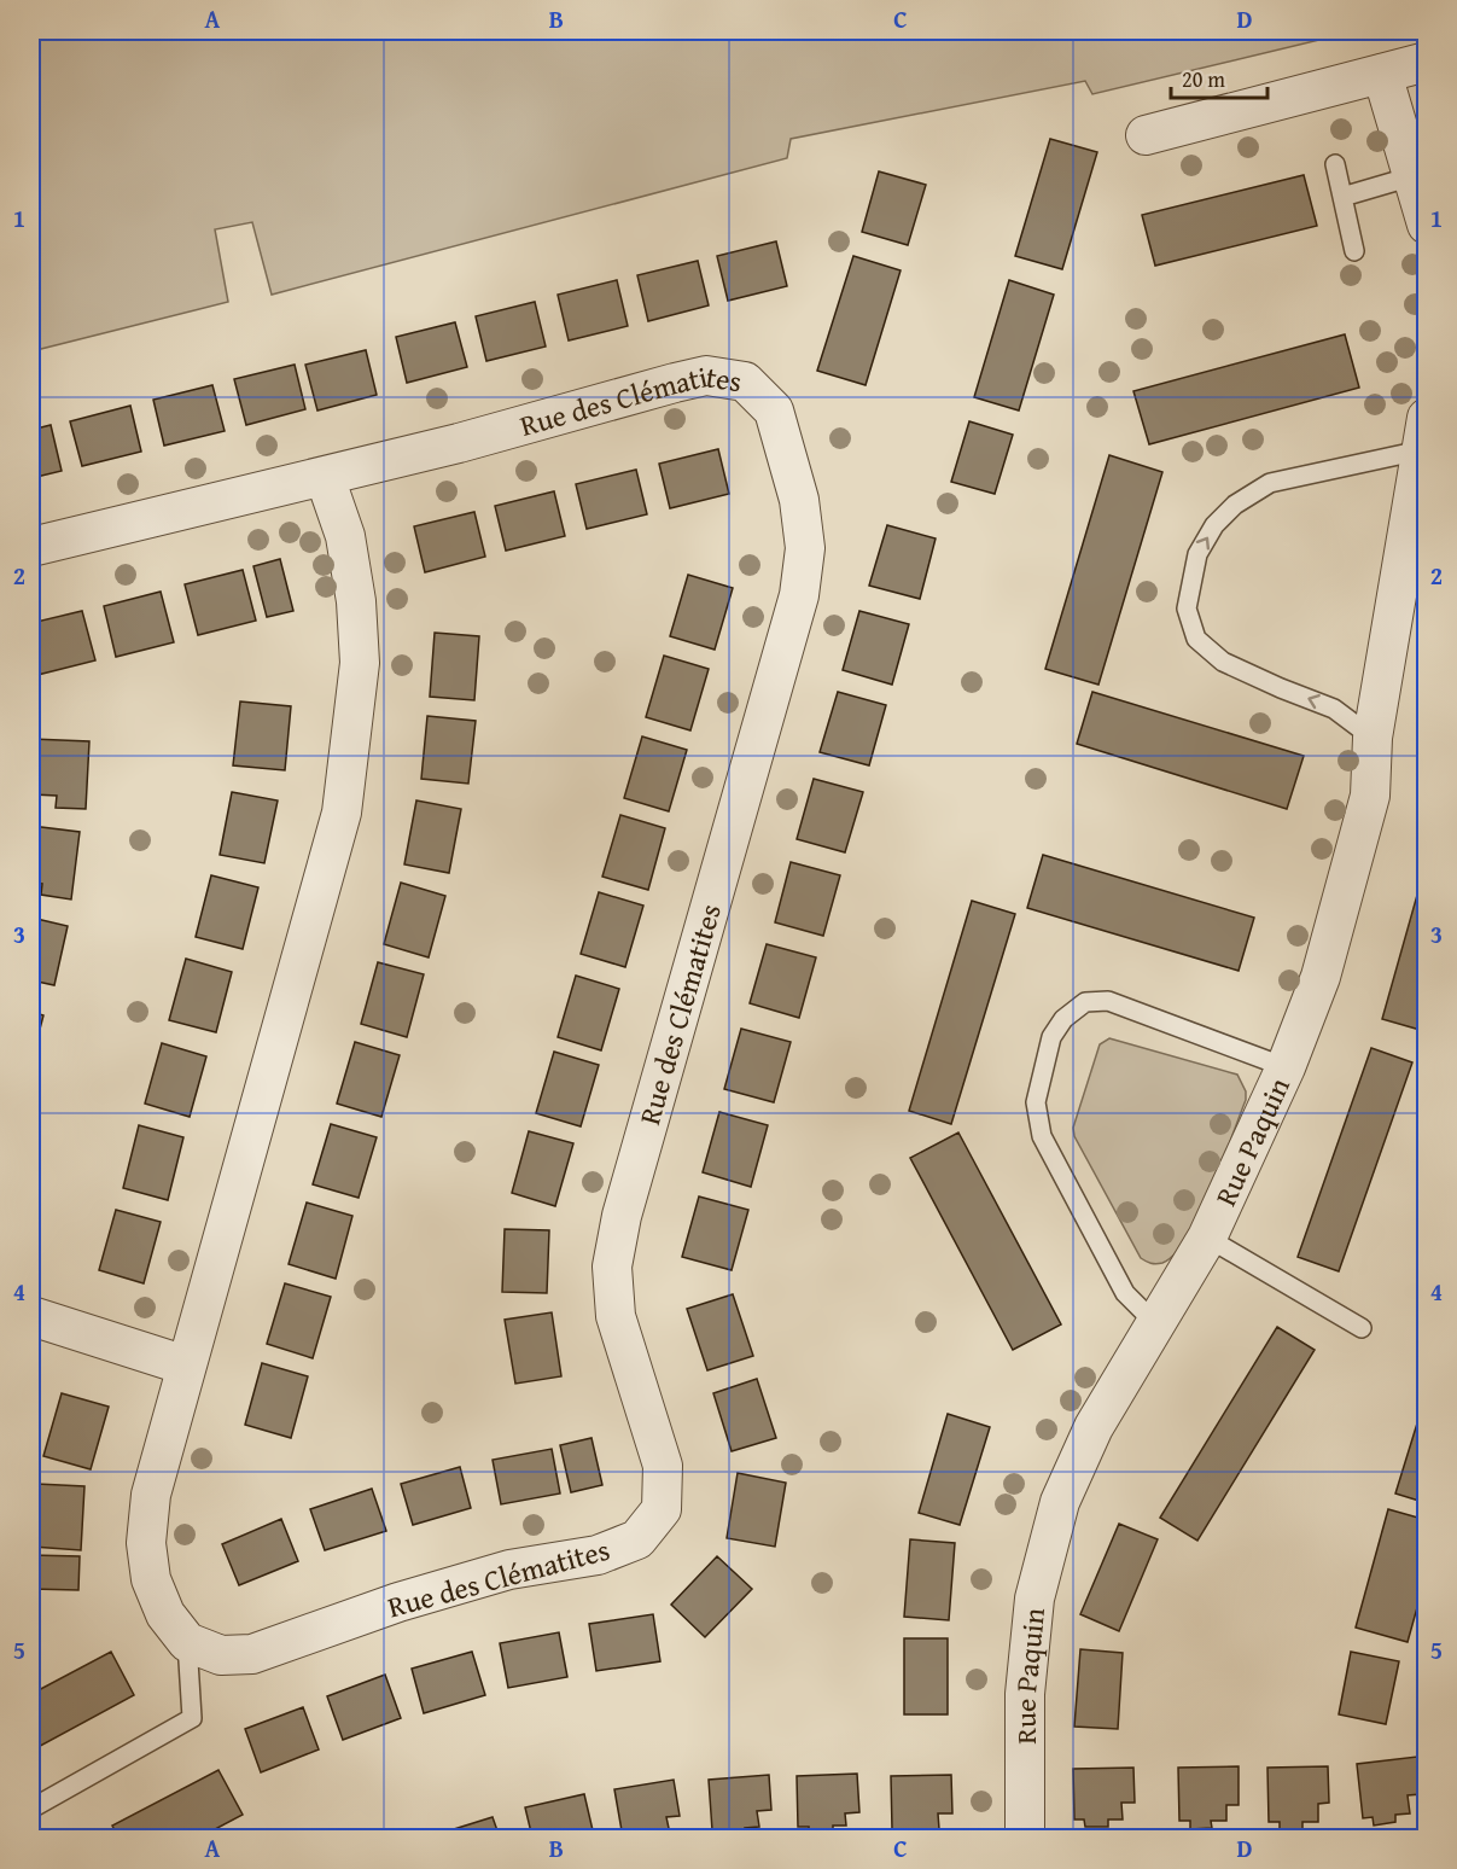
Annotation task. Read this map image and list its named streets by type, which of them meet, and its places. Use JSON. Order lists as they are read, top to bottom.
{
  "streets": {
    "street": ["Rue des Clématites", "Rue Paquin"]
  },
  "scale_bar": "20 m",
  "grid": {
    "columns": [
      "A",
      "B",
      "C",
      "D"
    ],
    "rows": [
      "1",
      "2",
      "3",
      "4",
      "5"
    ]
  }
}
